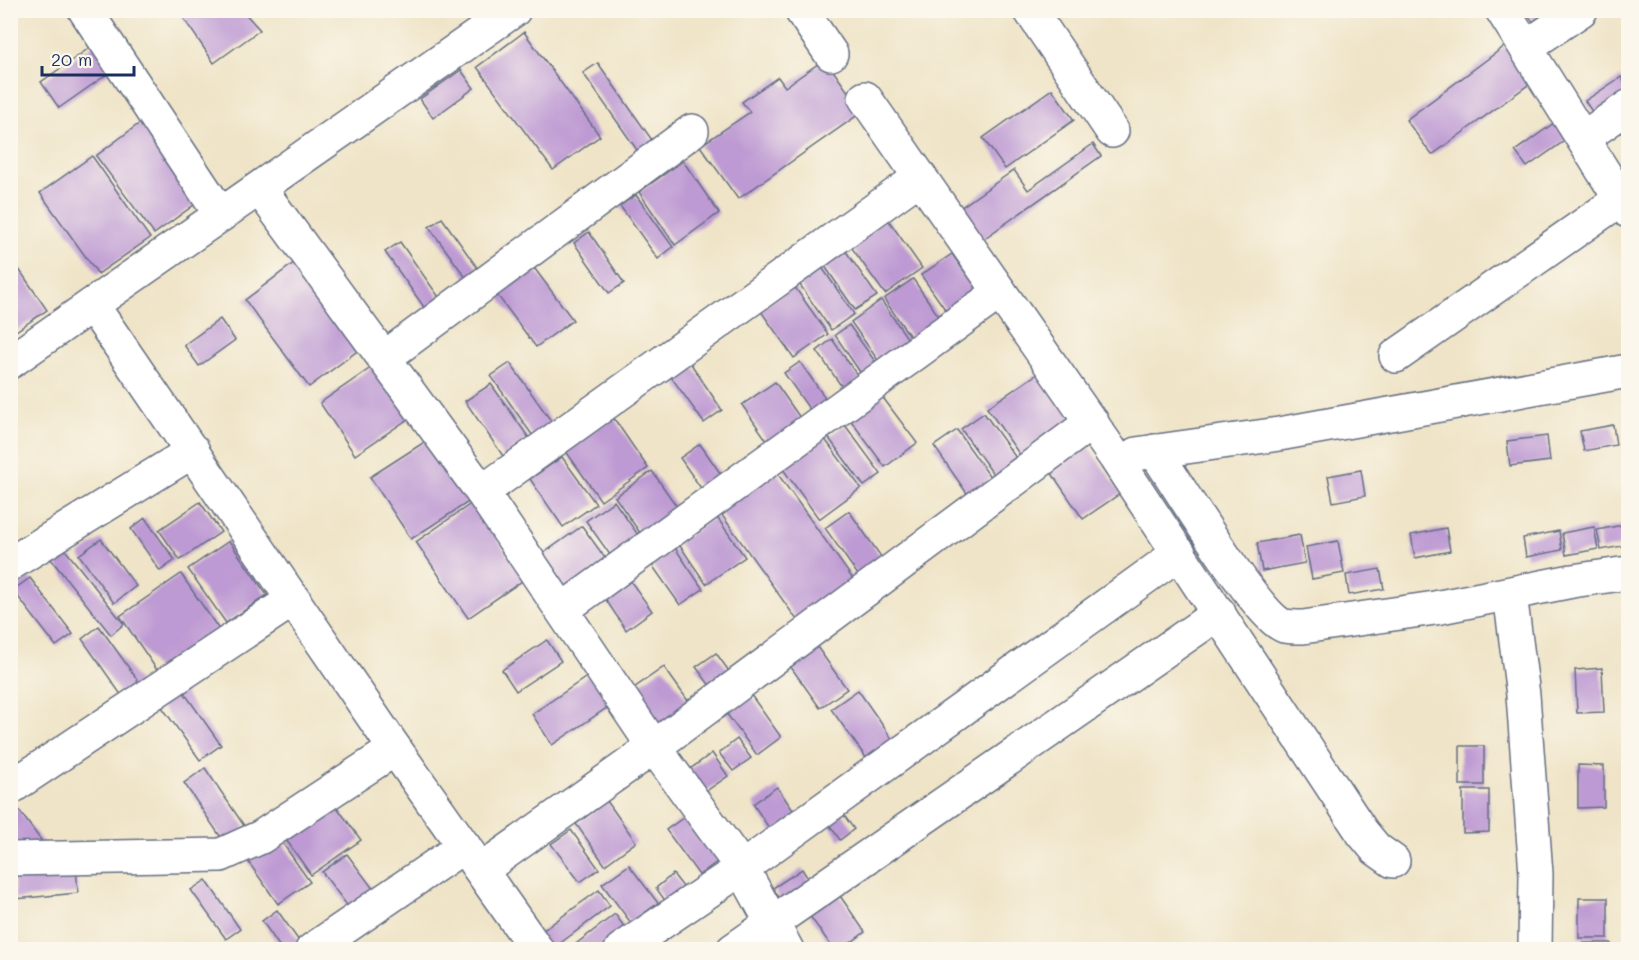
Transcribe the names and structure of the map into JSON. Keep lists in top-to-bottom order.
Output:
{
  "scale_bar": "20 m"
}
